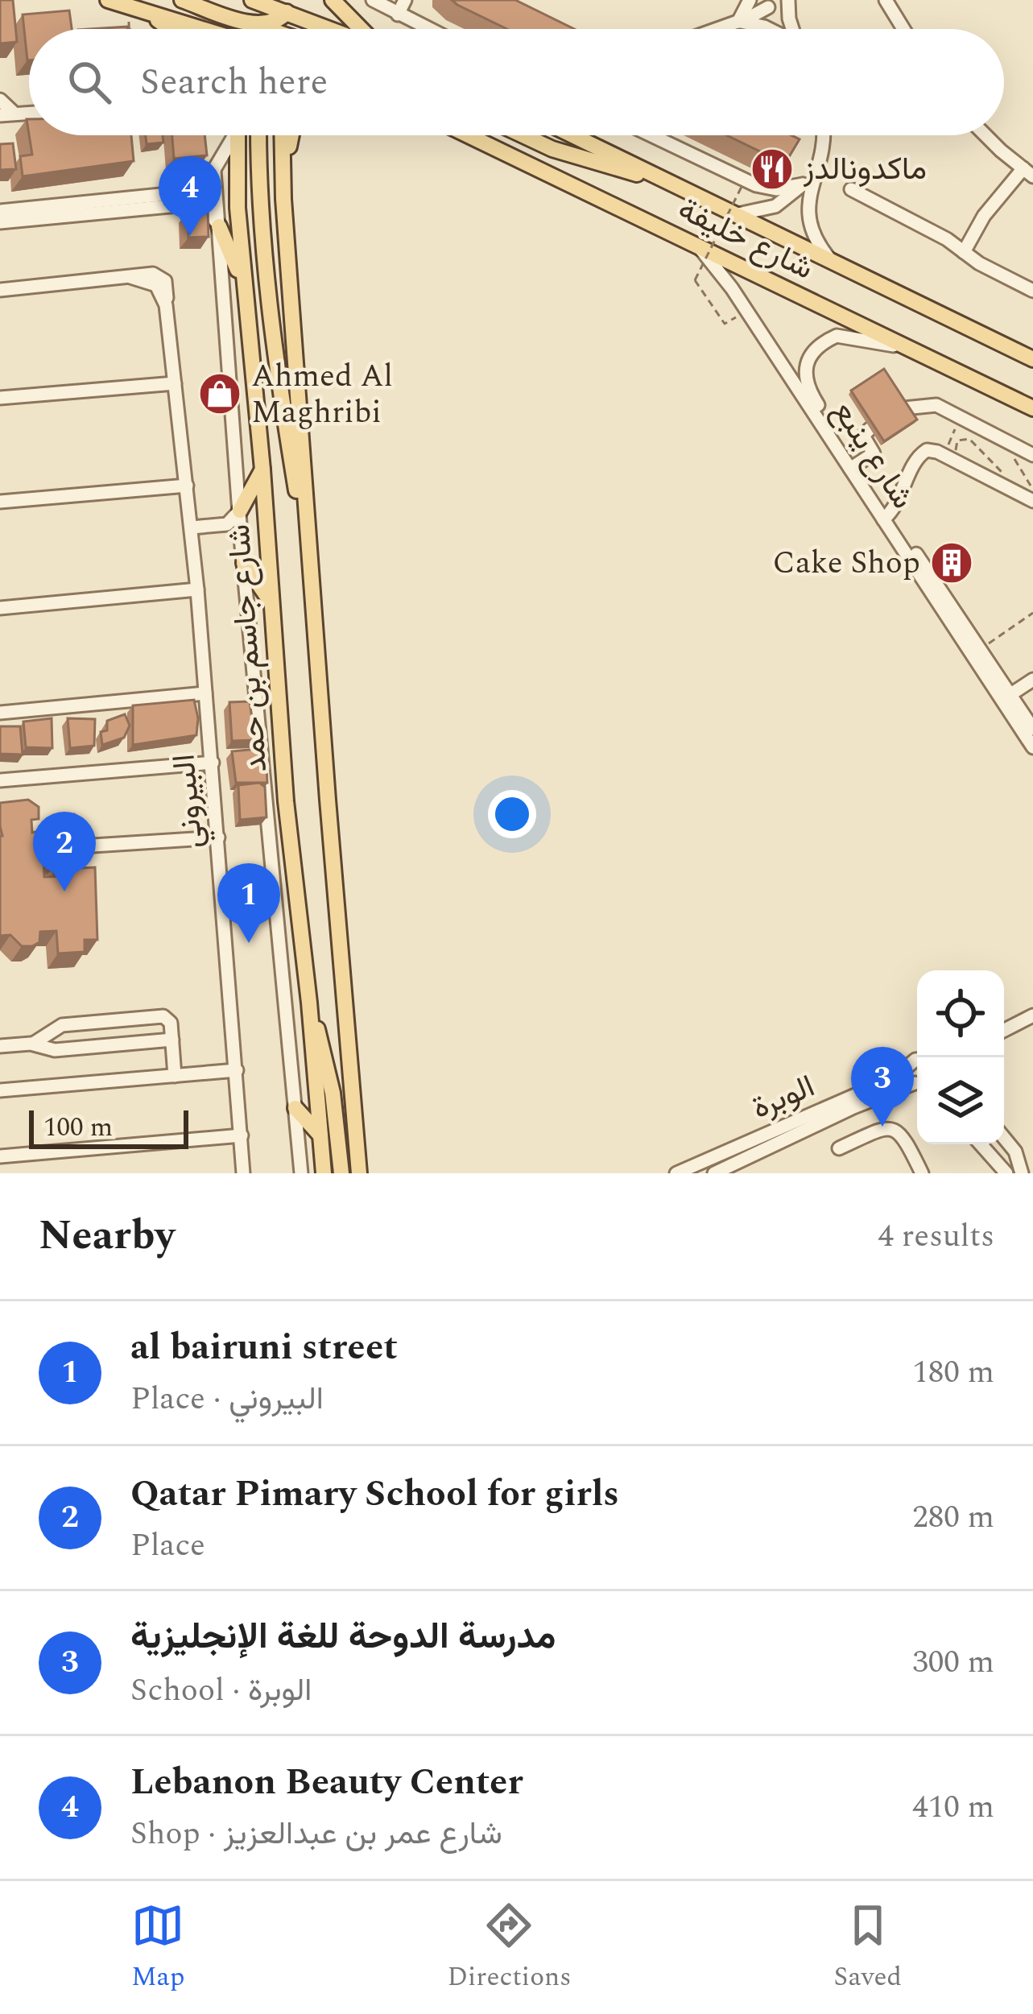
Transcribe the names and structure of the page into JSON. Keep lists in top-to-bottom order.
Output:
{
  "streets": {
    "main road": ["شارع خليفة", "شارع جاسم بن حمد"],
    "street": ["شارع ينبع", "البيروني", "الوبرة"]
  },
  "crossings": [
    ["شارع خليفة", "شارع ينبع"]
  ],
  "places": {
    "restaurant": ["ماكدونالدز"],
    "shop": ["Ahmed Al Maghribi"],
    "building": ["Cake Shop"]
  },
  "scale_bar": "100 m",
  "page": {
    "search": "Search here",
    "pins": [
      "4",
      "2",
      "1",
      "3"
    ],
    "scale": "100 m",
    "heading": ["Nearby", "4 results"],
    "list": [
      {
        "mark": "1",
        "name": "al bairuni street",
        "note": "Place · البيروني",
        "value": "180 m"
      },
      {
        "mark": "2",
        "name": "Qatar Pimary School for girls",
        "note": "Place",
        "value": "280 m"
      },
      {
        "mark": "3",
        "name": "مدرسة الدوحة للغة الإنجليزية",
        "note": "School · الوبرة",
        "value": "300 m"
      },
      {
        "mark": "4",
        "name": "Lebanon Beauty Center",
        "note": "Shop · شارع عمر بن عبدالعزيز",
        "value": "410 m"
      }
    ],
    "nav": ["Map", "Directions", "Saved"]
  }
}
